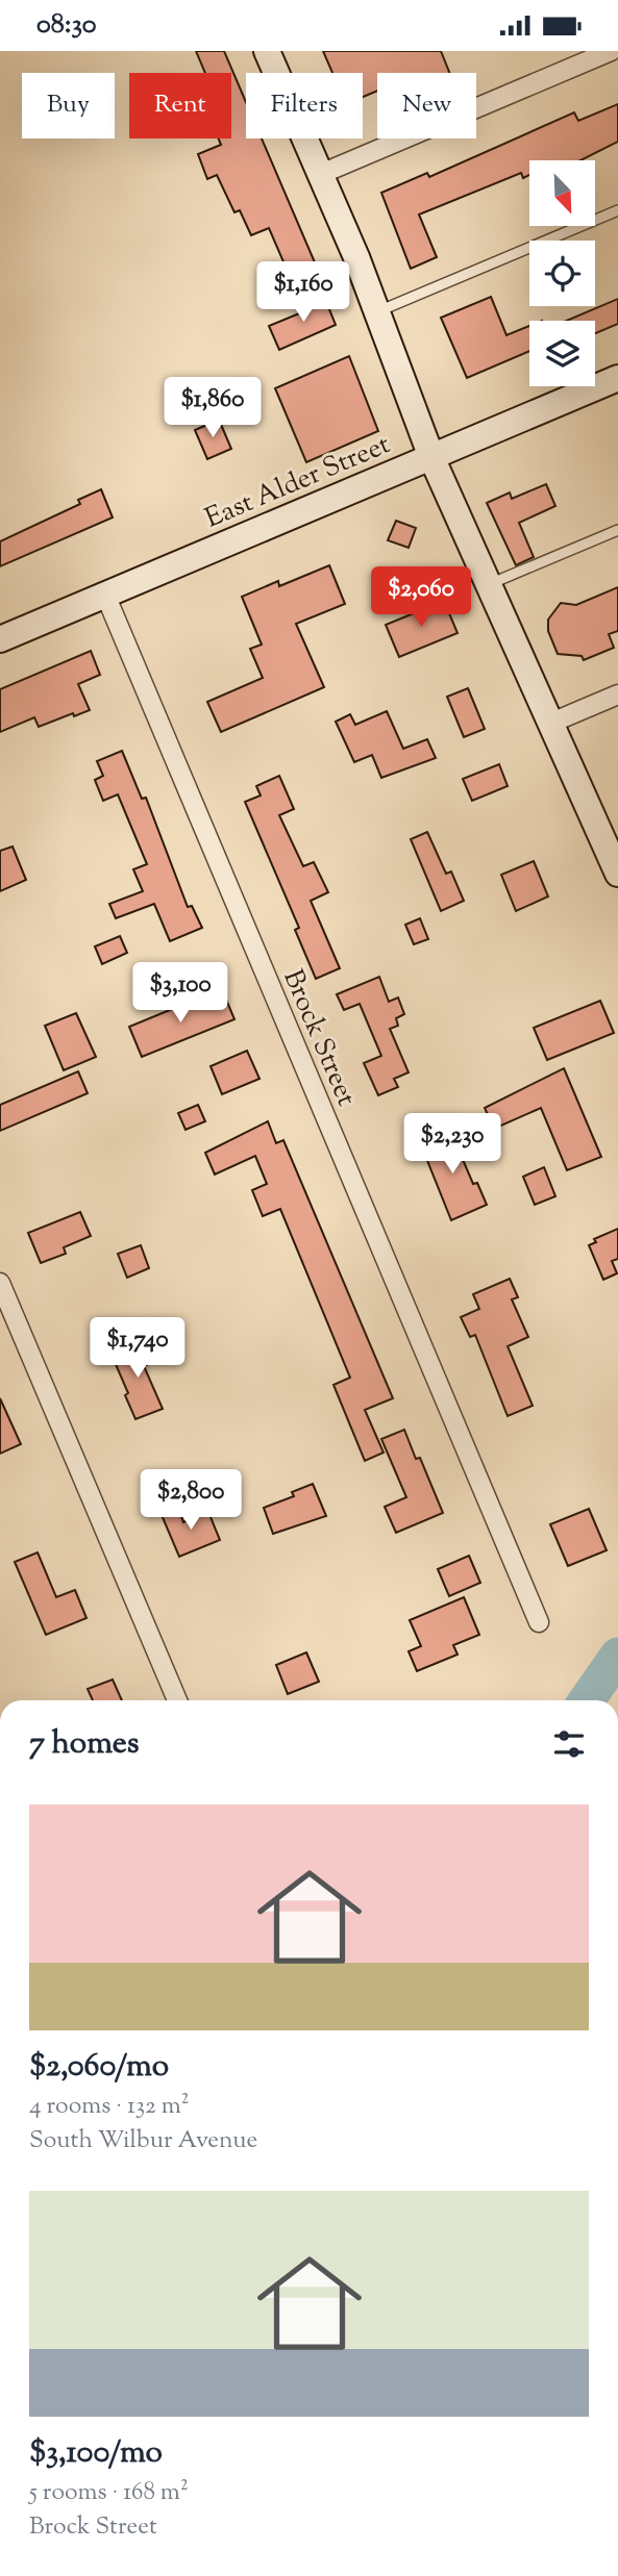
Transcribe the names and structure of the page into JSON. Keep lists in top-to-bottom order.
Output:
{
  "streets": {
    "main road": ["East Alder Street"],
    "street": ["Brock Street"]
  },
  "crossings": [
    ["East Alder Street", "Brock Street"]
  ],
  "north": "bottom right",
  "page": {
    "status": "08:30",
    "chip": [
      "Buy",
      "Rent",
      "Filters",
      "New"
    ],
    "price": [
      "$1,160",
      "$1,860",
      "$2,060",
      "$3,100",
      "$2,230",
      "$1,740",
      "$2,800"
    ],
    "heading": "7 homes",
    "list": [
      {
        "name": "$2,060/mo",
        "note": "4 rooms · 132 m² · South Wilbur Avenue"
      },
      {
        "name": "$3,100/mo",
        "note": "5 rooms · 168 m² · Brock Street"
      }
    ]
  }
}
